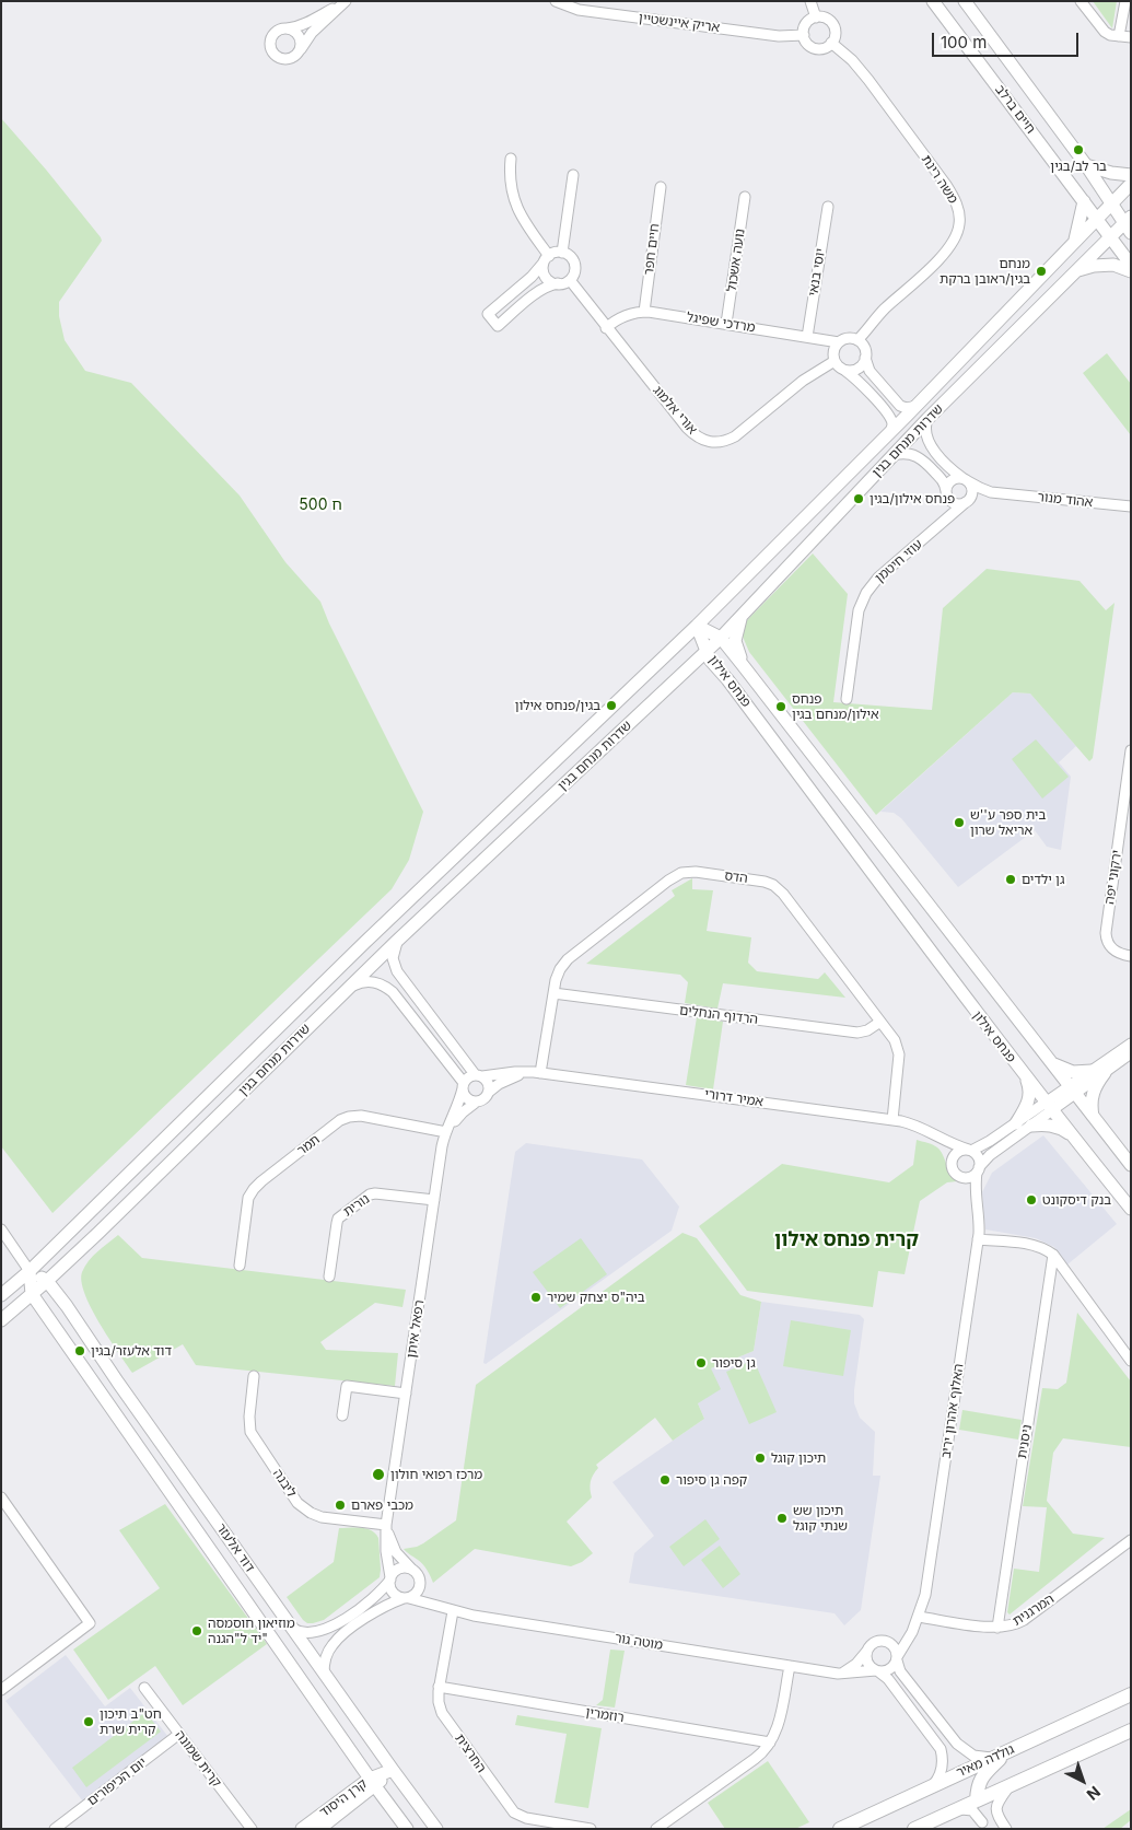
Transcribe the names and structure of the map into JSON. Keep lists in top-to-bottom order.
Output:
{
  "streets": {
    "main road": ["גולדה מאיר"],
    "street": [
      "אריק איינשטיין",
      "חיים ברלב",
      "משה רינת",
      "חיים חפר",
      "נועה אשכול",
      "יוסי בנאי",
      "מרדכי שפיגל",
      "אורי אלמוג",
      "שדרות מנחם בגין",
      "אהוד מנור",
      "עוזי חיטמן",
      "פנחס אילון",
      "הדס",
      "ירקוני יפה",
      "הרדוף הנחלים",
      "אמיר דרורי",
      "תמר",
      "נורית",
      "רפאל איתן",
      "האלוף אהרון יריב",
      "ניסנית",
      "ליבנה",
      "דוד אלעזר",
      "המרגנית",
      "מוטה גור",
      "רוזמרין",
      "החרצית",
      "קרית שמונה",
      "יום הכיפורים",
      "קרן היסוד"
    ]
  },
  "crossings": [
    ["אריק איינשטיין", "משה רינת"],
    ["חיים ברלב", "שדרות מנחם בגין"],
    ["משה רינת", "מרדכי שפיגל"],
    ["משה רינת", "אורי אלמוג"],
    ["חיים חפר", "מרדכי שפיגל"],
    ["נועה אשכול", "מרדכי שפיגל"],
    ["יוסי בנאי", "מרדכי שפיגל"],
    ["מרדכי שפיגל", "אורי אלמוג"],
    ["שדרות מנחם בגין", "אהוד מנור"],
    ["שדרות מנחם בגין", "פנחס אילון"],
    ["שדרות מנחם בגין", "דוד אלעזר"],
    ["אהוד מנור", "עוזי חיטמן"],
    ["הדס", "הרדוף הנחלים"],
    ["הדס", "אמיר דרורי"],
    ["אמיר דרורי", "רפאל איתן"],
    ["אמיר דרורי", "האלוף אהרון יריב"],
    ["תמר", "רפאל איתן"],
    ["נורית", "רפאל איתן"],
    ["רפאל איתן", "ליבנה"],
    ["רפאל איתן", "מוטה גור"],
    ["האלוף אהרון יריב", "המרגנית"],
    ["האלוף אהרון יריב", "מוטה גור"],
    ["ניסנית", "המרגנית"],
    ["דוד אלעזר", "קרן היסוד"],
    ["מוטה גור", "החרצית"],
    ["רוזמרין", "החרצית"],
    ["קרית שמונה", "יום הכיפורים"]
  ],
  "districts": ["ח 500", "קרית פנחס אילון"],
  "places": [
    "בר לב/בגין",
    "מנחם בגין/ראובן ברקת",
    "פנחס אילון/בגין",
    "בגין/פנחס אילון",
    "פנחס אילון/מנחם בגין",
    "בית ספר ע''ש אריאל שרון",
    "גן ילדים",
    "בנק דיסקונט",
    "ביה\"ס יצחק שמיר",
    "דוד אלעזר/בגין",
    "גן סיפור",
    "תיכון קוגל",
    "מרכז רפואי חולון",
    "קפה גן סיפור",
    "מכבי פארם",
    "תיכון שש שנתי קוגל",
    "מוזיאון חוסמסה יד ל\"הגנה\"",
    "חט\"ב תיכון קרית שרת"
  ],
  "scale_bar": "100 m",
  "north": "bottom right"
}
